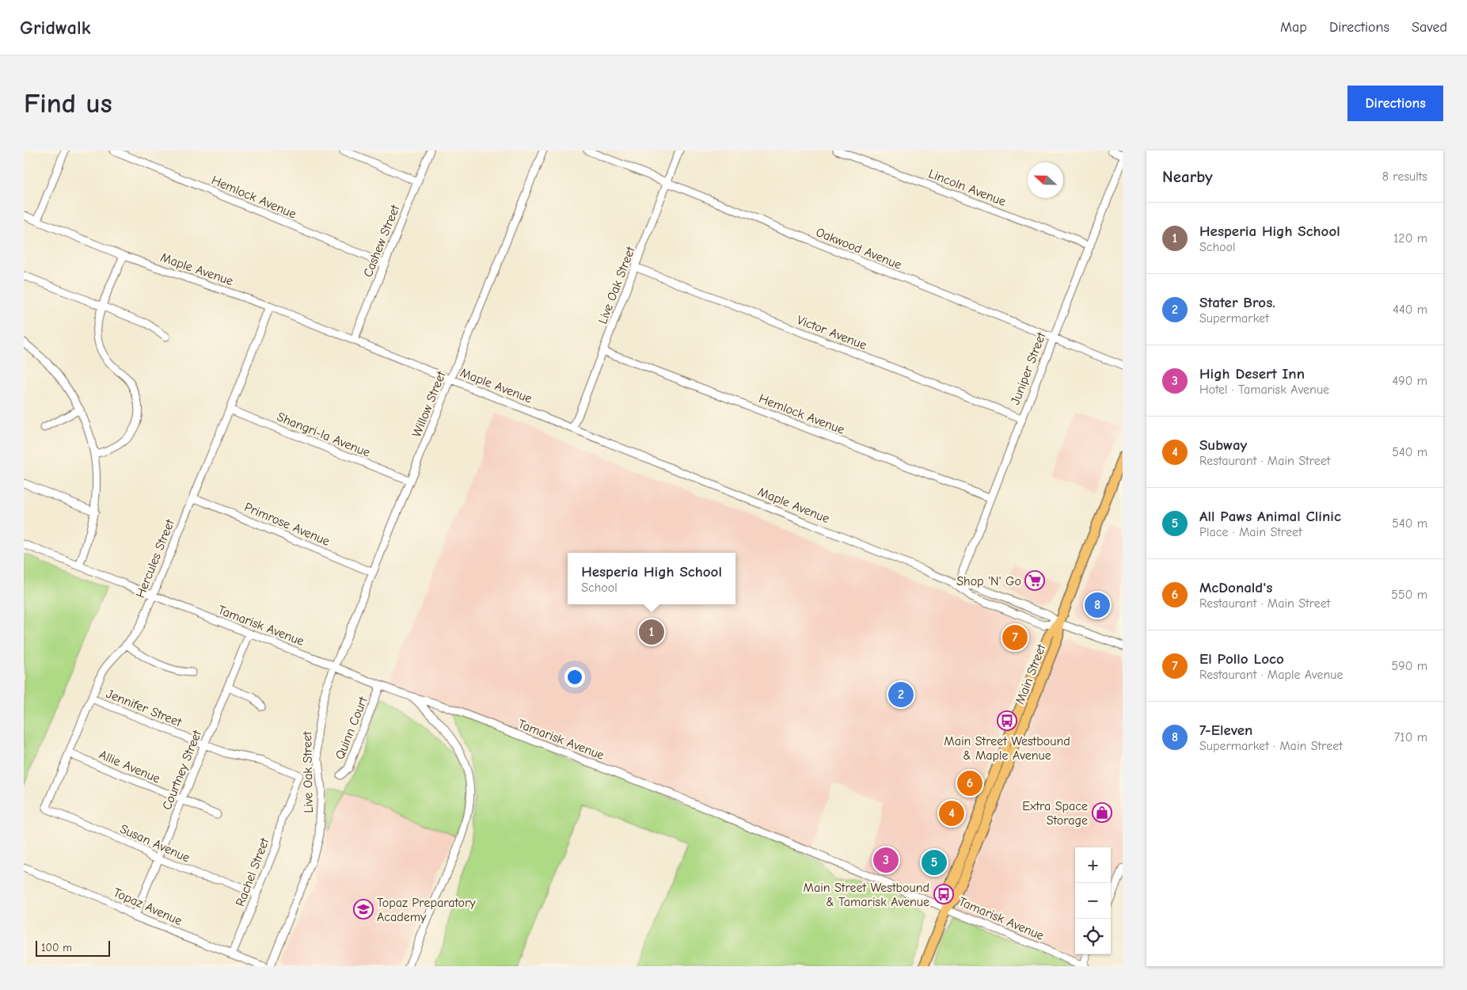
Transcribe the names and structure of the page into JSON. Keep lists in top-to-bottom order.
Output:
{
  "streets": {
    "main road": ["Main Street"],
    "street": [
      "Lincoln Avenue",
      "Hemlock Avenue",
      "Cashew Street",
      "Oakwood Avenue",
      "Maple Avenue",
      "Live Oak Street",
      "Victor Avenue",
      "Juniper Street",
      "Willow Street",
      "Shangri-la Avenue",
      "Primrose Avenue",
      "Hercules Street",
      "Tamarisk Avenue",
      "Jennifer Street",
      "Quinn Court",
      "Allie Avenue",
      "Courtney Street",
      "Susan Avenue",
      "Rachel Street",
      "Topaz Avenue"
    ]
  },
  "crossings": [
    ["Lincoln Avenue", "Juniper Street"],
    ["Hemlock Avenue", "Cashew Street"],
    ["Hemlock Avenue", "Live Oak Street"],
    ["Hemlock Avenue", "Juniper Street"],
    ["Cashew Street", "Maple Avenue"],
    ["Oakwood Avenue", "Live Oak Street"],
    ["Oakwood Avenue", "Juniper Street"],
    ["Maple Avenue", "Live Oak Street"],
    ["Maple Avenue", "Juniper Street"],
    ["Maple Avenue", "Willow Street"],
    ["Maple Avenue", "Hercules Street"],
    ["Maple Avenue", "Main Street"],
    ["Live Oak Street", "Victor Avenue"],
    ["Live Oak Street", "Willow Street"],
    ["Live Oak Street", "Tamarisk Avenue"],
    ["Victor Avenue", "Juniper Street"],
    ["Willow Street", "Shangri-la Avenue"],
    ["Willow Street", "Primrose Avenue"],
    ["Willow Street", "Tamarisk Avenue"],
    ["Shangri-la Avenue", "Hercules Street"],
    ["Primrose Avenue", "Hercules Street"],
    ["Hercules Street", "Tamarisk Avenue"],
    ["Hercules Street", "Jennifer Street"],
    ["Hercules Street", "Allie Avenue"],
    ["Hercules Street", "Susan Avenue"],
    ["Tamarisk Avenue", "Main Street"],
    ["Tamarisk Avenue", "Quinn Court"],
    ["Tamarisk Avenue", "Courtney Street"],
    ["Jennifer Street", "Courtney Street"],
    ["Jennifer Street", "Rachel Street"],
    ["Allie Avenue", "Courtney Street"],
    ["Courtney Street", "Susan Avenue"],
    ["Courtney Street", "Topaz Avenue"],
    ["Susan Avenue", "Rachel Street"],
    ["Rachel Street", "Topaz Avenue"]
  ],
  "places": {
    "supermarket": ["Shop 'N' Go"],
    "bus stop": ["Main Street Westbound & Maple Avenue", "Main Street Westbound & Tamarisk Avenue"],
    "shop": ["Extra Space Storage"],
    "school or university": ["Topaz Preparatory Academy"]
  },
  "scale_bar": "100 m",
  "north": "left",
  "page": {
    "header": "Gridwalk",
    "nav": ["Map", "Directions", "Saved"],
    "buttons": "Directions",
    "title": "Find us",
    "heading": ["Nearby", "8 results"],
    "list": [
      {
        "mark": "1",
        "name": "Hesperia High School",
        "note": "School",
        "value": "120 m"
      },
      {
        "mark": "2",
        "name": "Stater Bros.",
        "note": "Supermarket",
        "value": "440 m"
      },
      {
        "mark": "3",
        "name": "High Desert Inn",
        "note": "Hotel · Tamarisk Avenue",
        "value": "490 m"
      },
      {
        "mark": "4",
        "name": "Subway",
        "note": "Restaurant · Main Street",
        "value": "540 m"
      },
      {
        "mark": "5",
        "name": "All Paws Animal Clinic",
        "note": "Place · Main Street",
        "value": "540 m"
      },
      {
        "mark": "6",
        "name": "McDonald's",
        "note": "Restaurant · Main Street",
        "value": "550 m"
      },
      {
        "mark": "7",
        "name": "El Pollo Loco",
        "note": "Restaurant · Maple Avenue",
        "value": "590 m"
      },
      {
        "mark": "8",
        "name": "7-Eleven",
        "note": "Supermarket · Main Street",
        "value": "710 m"
      }
    ],
    "popup": ["Hesperia High School", "School"],
    "pins": [
      "8",
      "1",
      "7",
      "2",
      "6",
      "4",
      "3",
      "5"
    ],
    "map_buttons": ["+", "−"],
    "scale": "100 m"
  }
}
